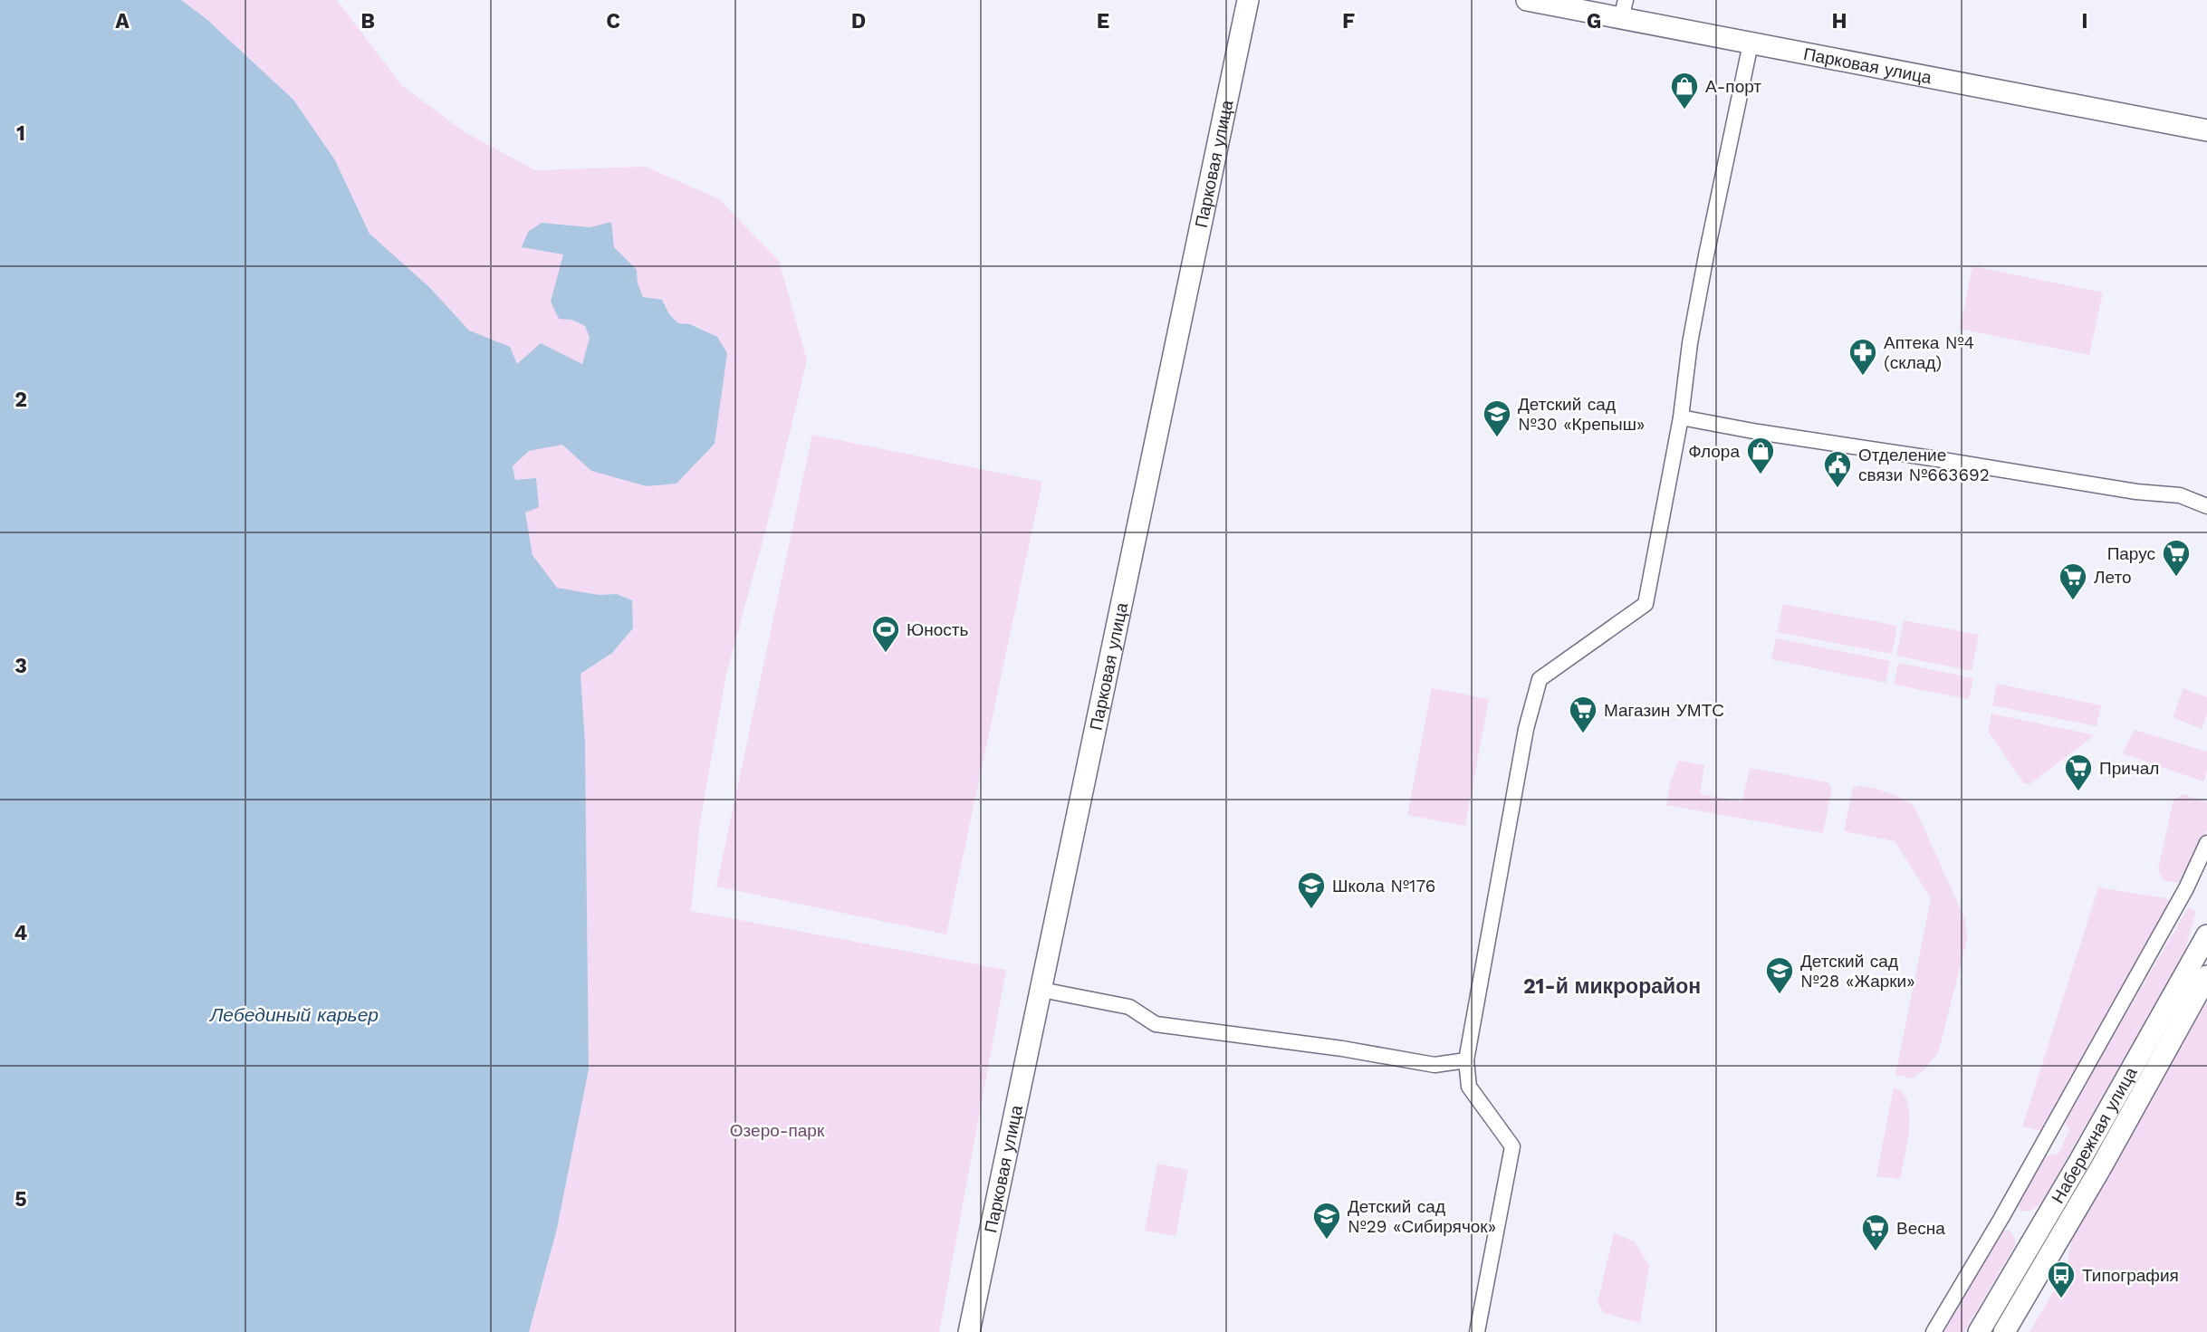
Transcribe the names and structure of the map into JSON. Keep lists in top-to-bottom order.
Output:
{
  "streets": {
    "street": ["Парковая улица", "Набережная улица"]
  },
  "districts": ["21-й микрорайон"],
  "water": ["Лебединый карьер"],
  "parks": ["Озеро-парк"],
  "places": {
    "shop": ["А-порт", "Флора"],
    "pharmacy": ["Аптека №4 (склад)"],
    "school or university": [
      "Детский сад №30 «Крепыш»",
      "Школа №176",
      "Детский сад №28 «Жарки»",
      "Детский сад №29 «Сибирячок»"
    ],
    "public building": ["Отделение связи №663692"],
    "supermarket": [
      "Парус",
      "Лето",
      "Магазин УМТС",
      "Причал",
      "Весна"
    ],
    "sports": ["Юность"],
    "bus stop": ["Типография"]
  },
  "grid": {
    "columns": [
      "A",
      "B",
      "C",
      "D",
      "E",
      "F",
      "G",
      "H",
      "I"
    ],
    "rows": [
      "1",
      "2",
      "3",
      "4",
      "5"
    ]
  }
}
